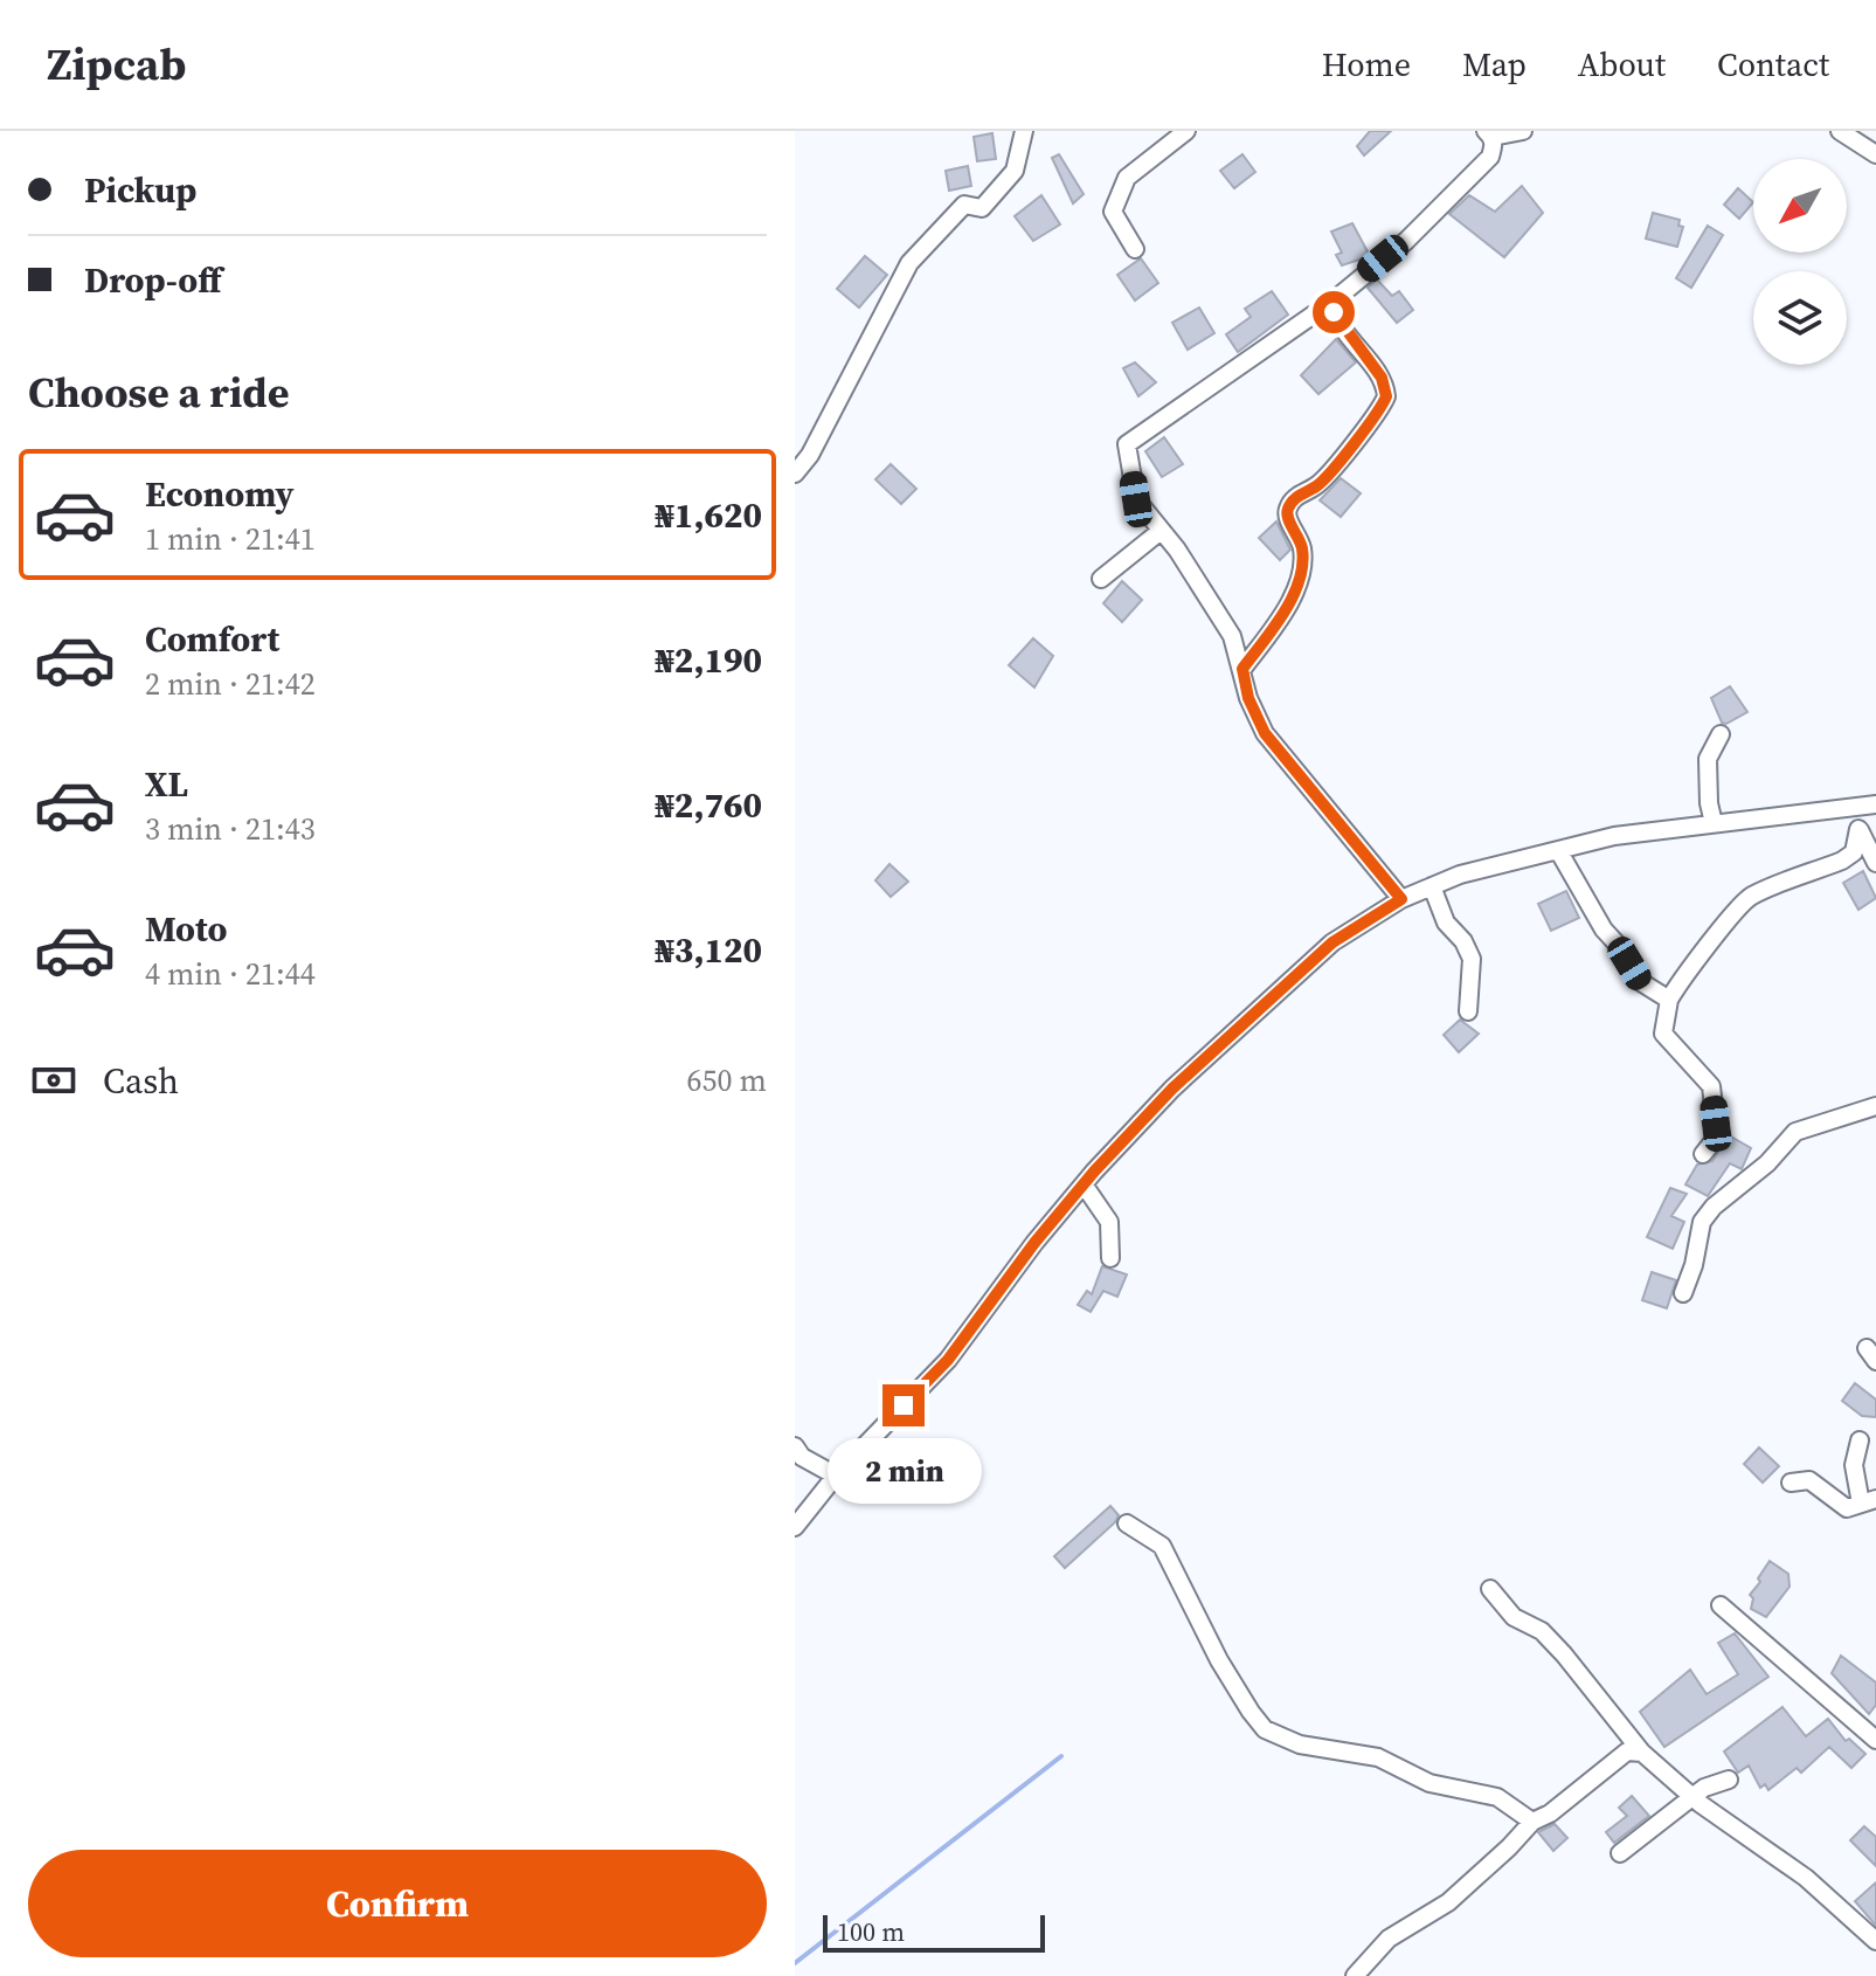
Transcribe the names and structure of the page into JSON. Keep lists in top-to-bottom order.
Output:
{
  "scale_bar": "100 m",
  "north": "bottom left",
  "page": {
    "header": "Zipcab",
    "nav": [
      "Home",
      "Map",
      "About",
      "Contact"
    ],
    "banner": ["Pickup", "Drop-off"],
    "heading": "Choose a ride",
    "list": [
      {
        "name": "Economy",
        "note": "1 min · 21:41",
        "value": "₦1,620"
      },
      {
        "name": "Comfort",
        "note": "2 min · 21:42",
        "value": "₦2,190"
      },
      {
        "name": "XL",
        "note": "3 min · 21:43",
        "value": "₦2,760"
      },
      {
        "name": "Moto",
        "note": "4 min · 21:44",
        "value": "₦3,120"
      }
    ],
    "pay": ["Cash", "650 m"],
    "bubble": "2 min",
    "buttons": "Confirm",
    "scale": "100 m"
  }
}
